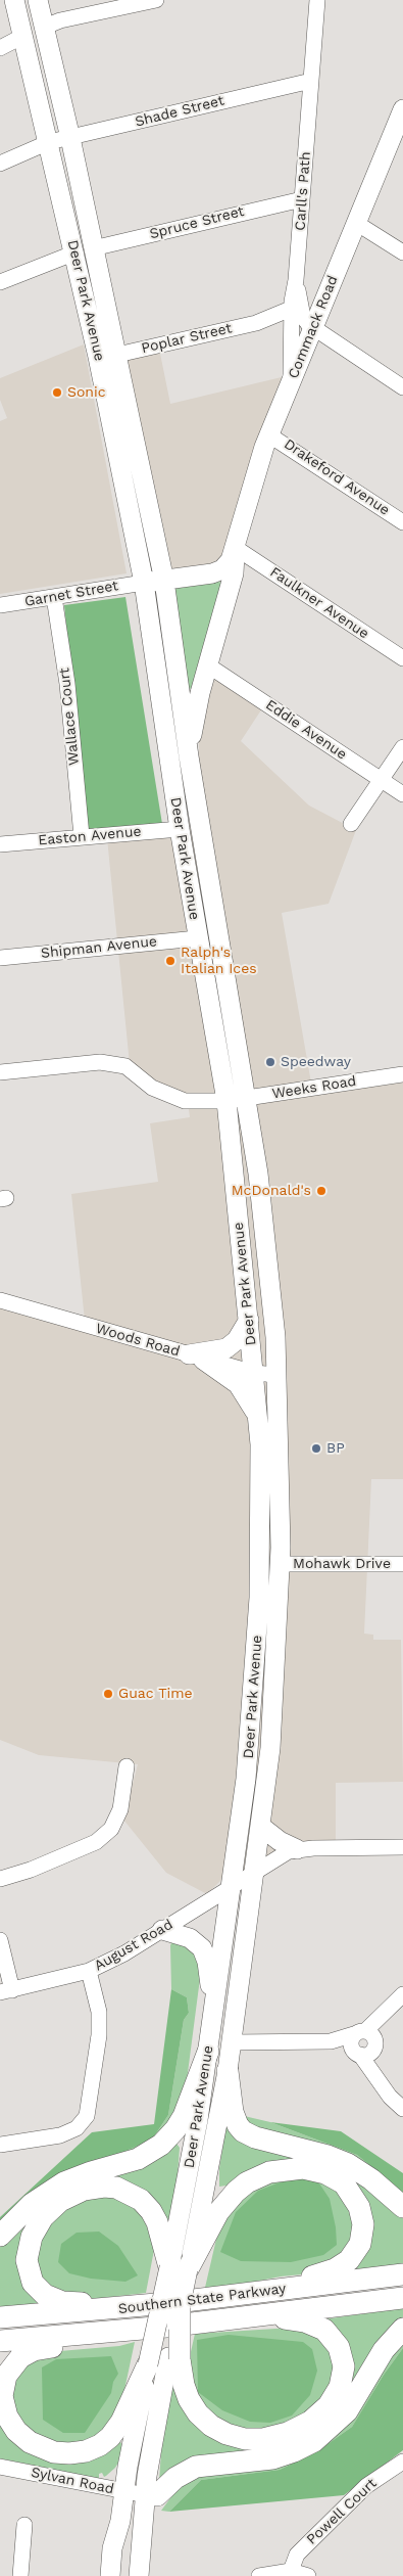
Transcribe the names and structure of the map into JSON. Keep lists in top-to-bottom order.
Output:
{
  "streets": {
    "highway": ["Southern State Parkway"],
    "main road": ["Deer Park Avenue", "Commack Road"],
    "street": [
      "Shade Street",
      "Carll's Path",
      "Spruce Street",
      "Poplar Street",
      "Drakeford Avenue",
      "Garnet Street",
      "Faulkner Avenue",
      "Wallace Court",
      "Eddie Avenue",
      "Easton Avenue",
      "Shipman Avenue",
      "Weeks Road",
      "Woods Road",
      "Mohawk Drive",
      "August Road",
      "Sylvan Road",
      "Powell Court"
    ]
  },
  "crossings": [
    ["Shade Street", "Carll's Path"],
    ["Shade Street", "Deer Park Avenue"],
    ["Carll's Path", "Spruce Street"],
    ["Carll's Path", "Commack Road"],
    ["Carll's Path", "Poplar Street"],
    ["Spruce Street", "Deer Park Avenue"],
    ["Deer Park Avenue", "Commack Road"],
    ["Deer Park Avenue", "Poplar Street"],
    ["Deer Park Avenue", "Garnet Street"],
    ["Deer Park Avenue", "Easton Avenue"],
    ["Deer Park Avenue", "Shipman Avenue"],
    ["Deer Park Avenue", "Weeks Road"],
    ["Deer Park Avenue", "Woods Road"],
    ["Deer Park Avenue", "Mohawk Drive"],
    ["Deer Park Avenue", "August Road"],
    ["Deer Park Avenue", "Sylvan Road"],
    ["Commack Road", "Drakeford Avenue"],
    ["Commack Road", "Garnet Street"],
    ["Commack Road", "Faulkner Avenue"],
    ["Commack Road", "Eddie Avenue"],
    ["Garnet Street", "Wallace Court"],
    ["Wallace Court", "Easton Avenue"]
  ],
  "places": [
    "Sonic",
    "Ralph's Italian Ices",
    "Speedway",
    "McDonald's",
    "BP",
    "Guac Time"
  ]
}
